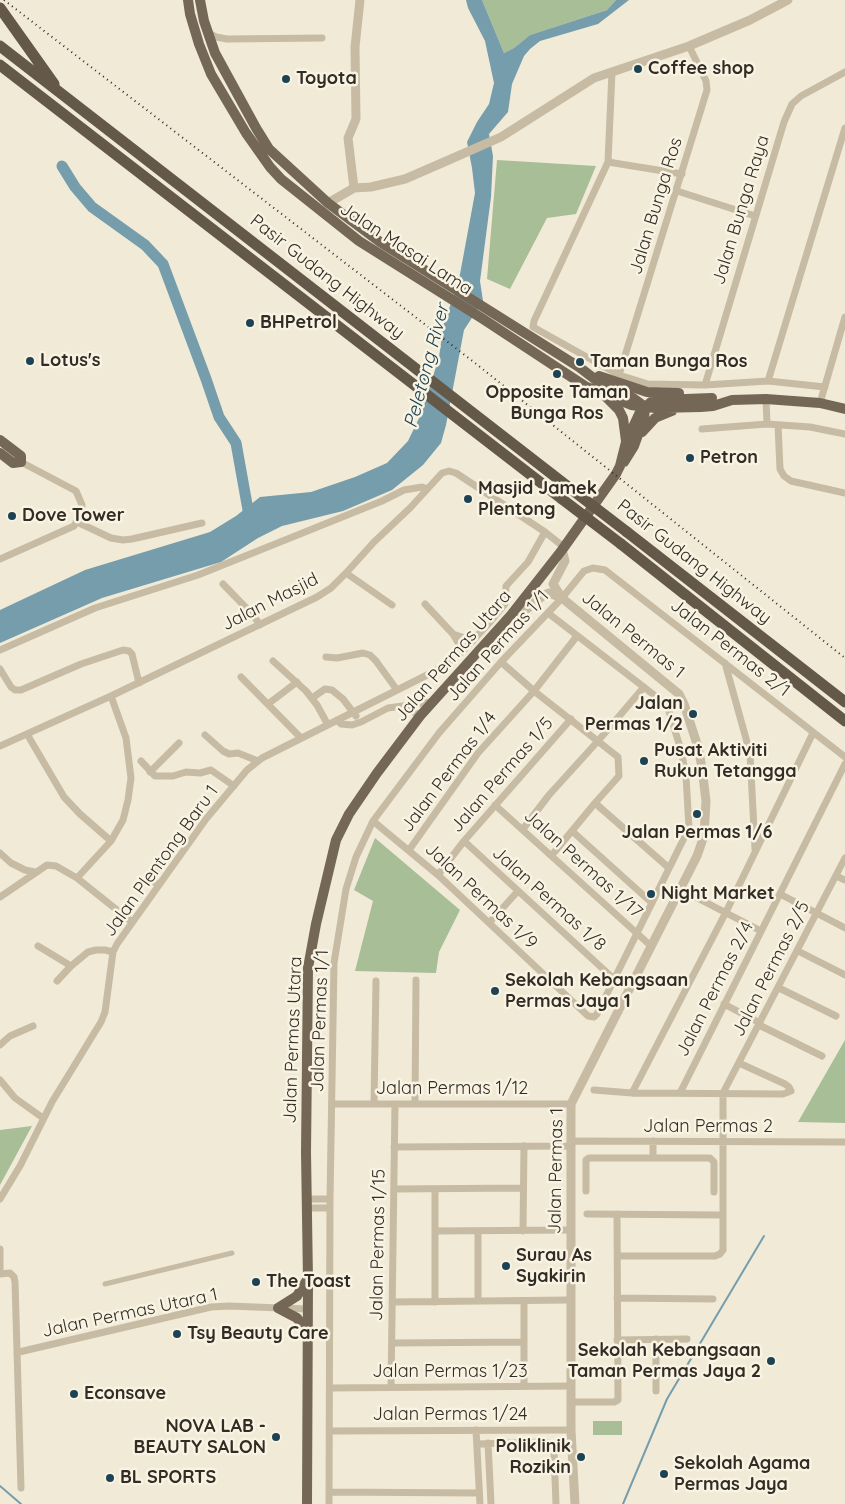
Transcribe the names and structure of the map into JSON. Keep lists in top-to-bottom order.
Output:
{
  "streets": {
    "highway": ["Pasir Gudang Highway"],
    "main road": ["Jalan Masai Lama", "Jalan Permas Utara"],
    "street": [
      "Jalan Bunga Ros",
      "Jalan Bunga Raya",
      "Jalan Masjid",
      "Jalan Permas 1",
      "Jalan Permas 1/1",
      "Jalan Permas 2/1",
      "Jalan Permas 1/4",
      "Jalan Permas 1/5",
      "Jalan Plentong Baru 1",
      "Jalan Permas 1/17",
      "Jalan Permas 1/9",
      "Jalan Permas 1/8",
      "Jalan Permas 2/5",
      "Jalan Permas 2/4",
      "Jalan Permas 1/12",
      "Jalan Permas 2",
      "Jalan Permas 1/15",
      "Jalan Permas Utara 1",
      "Jalan Permas 1/23",
      "Jalan Permas 1/24"
    ]
  },
  "crossings": [
    ["Jalan Masai Lama", "Jalan Permas Utara"],
    ["Jalan Masjid", "Jalan Permas 1"],
    ["Jalan Masjid", "Jalan Permas Utara"],
    ["Jalan Masjid", "Jalan Plentong Baru 1"],
    ["Jalan Permas 1", "Jalan Permas 1/1"],
    ["Jalan Permas 1", "Jalan Permas Utara"],
    ["Jalan Permas 1", "Jalan Permas 1/17"],
    ["Jalan Permas 1", "Jalan Permas 1/12"],
    ["Jalan Permas 1", "Jalan Permas 2"],
    ["Jalan Permas 1", "Jalan Permas 1/23"],
    ["Jalan Permas 1", "Jalan Permas 1/24"],
    ["Jalan Permas 1/1", "Jalan Permas 2/1"],
    ["Jalan Permas 1/1", "Jalan Permas 1/9"],
    ["Jalan Permas 1/1", "Jalan Permas 1/12"],
    ["Jalan Permas 1/1", "Jalan Permas 1/23"],
    ["Jalan Permas 1/1", "Jalan Permas 1/24"],
    ["Jalan Permas Utara", "Jalan Permas Utara 1"],
    ["Jalan Permas 1/4", "Jalan Permas 1/9"],
    ["Jalan Permas 1/5", "Jalan Permas 1/17"],
    ["Jalan Permas 1/5", "Jalan Permas 1/9"],
    ["Jalan Permas 1/5", "Jalan Permas 1/8"],
    ["Jalan Permas 1/9", "Jalan Permas 1/8"],
    ["Jalan Permas 1/12", "Jalan Permas 1/15"],
    ["Jalan Permas 2", "Jalan Permas 1/15"],
    ["Jalan Permas 1/15", "Jalan Permas 1/23"]
  ],
  "water": ["Peletong River"],
  "places": [
    "Coffee shop",
    "Toyota",
    "BHPetrol",
    "Lotus's",
    "Taman Bunga Ros",
    "Opposite Taman Bunga Ros",
    "Petron",
    "Masjid Jamek Plentong",
    "Dove Tower",
    "Jalan Permas 1/2",
    "Pusat Aktiviti Rukun Tetangga",
    "Jalan Permas 1/6",
    "Night Market",
    "Sekolah Kebangsaan Permas Jaya 1",
    "Surau As Syakirin",
    "The Toast",
    "Tsy Beauty Care",
    "Sekolah Kebangsaan Taman Permas Jaya 2",
    "Econsave",
    "NOVA LAB - BEAUTY SALON",
    "Poliklinik Rozikin",
    "Sekolah Agama Permas Jaya",
    "BL SPORTS"
  ]
}
